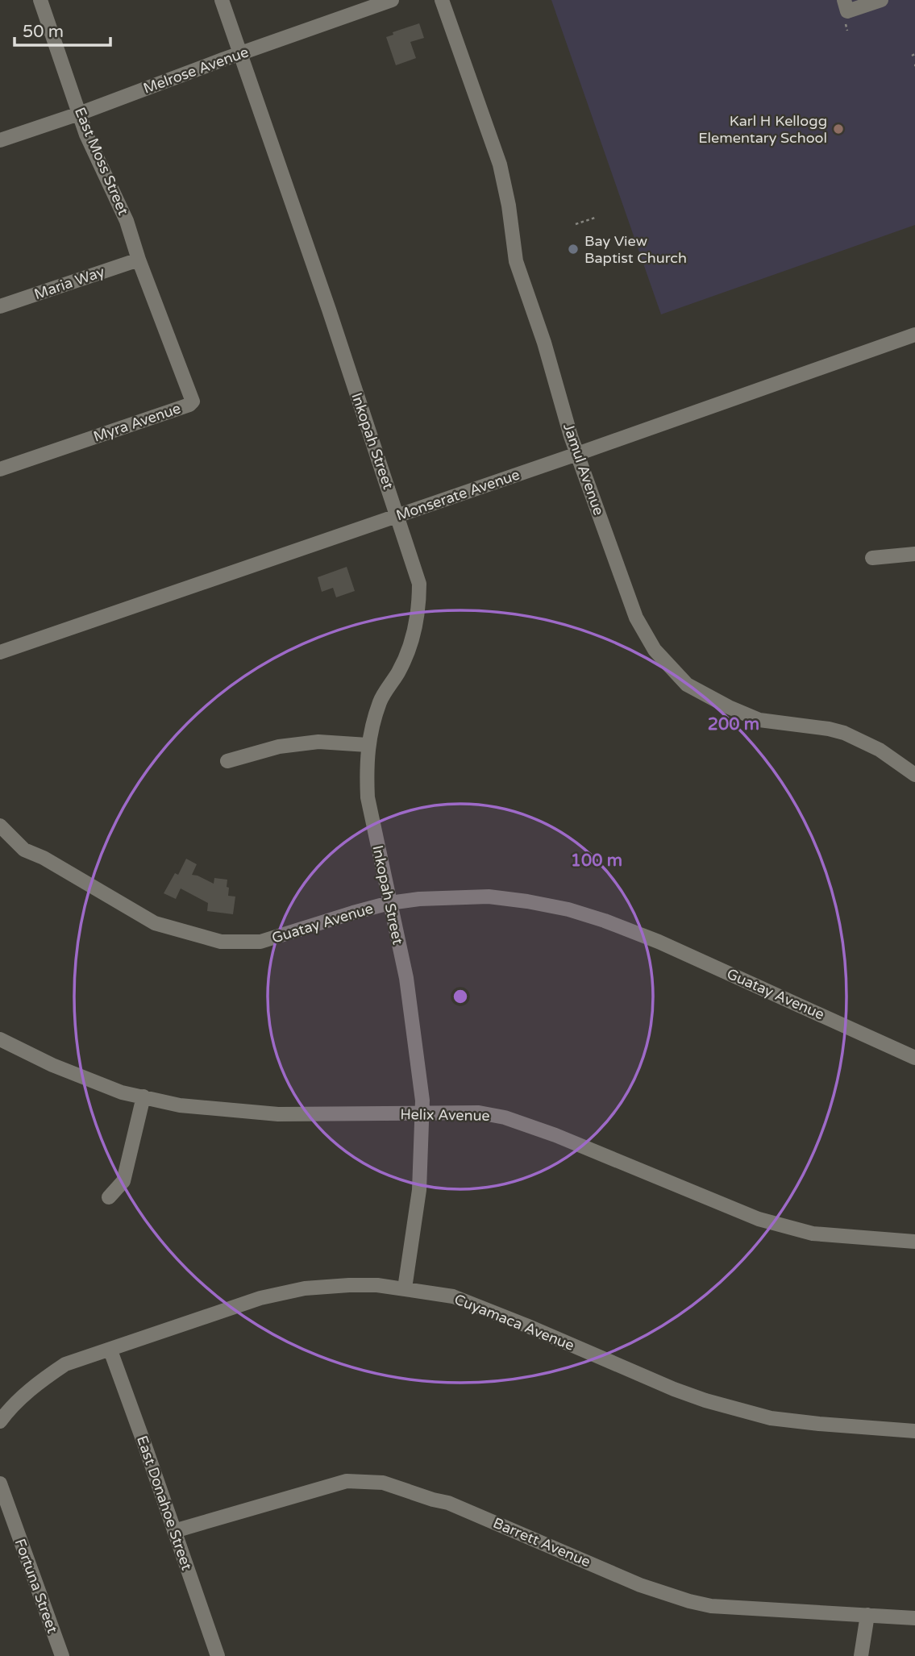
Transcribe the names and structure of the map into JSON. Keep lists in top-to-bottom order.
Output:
{
  "streets": {
    "street": [
      "Melrose Avenue",
      "East Moss Street",
      "Maria Way",
      "Myra Avenue",
      "Inkopah Street",
      "Jamul Avenue",
      "Monserate Avenue",
      "Guatay Avenue",
      "Helix Avenue",
      "Cuyamaca Avenue",
      "East Donahoe Street",
      "Barrett Avenue",
      "Fortuna Street"
    ]
  },
  "crossings": [
    ["Melrose Avenue", "East Moss Street"],
    ["Melrose Avenue", "Inkopah Street"],
    ["East Moss Street", "Maria Way"],
    ["East Moss Street", "Myra Avenue"],
    ["Maria Way", "Myra Avenue"],
    ["Inkopah Street", "Monserate Avenue"],
    ["Inkopah Street", "Guatay Avenue"],
    ["Inkopah Street", "Helix Avenue"],
    ["Inkopah Street", "Cuyamaca Avenue"],
    ["Jamul Avenue", "Monserate Avenue"],
    ["Cuyamaca Avenue", "East Donahoe Street"],
    ["East Donahoe Street", "Barrett Avenue"]
  ],
  "places": ["Karl H Kellogg Elementary School", "Bay View Baptist Church"],
  "scale_bar": "50 m",
  "rings": ["200 m", "100 m"]
}
